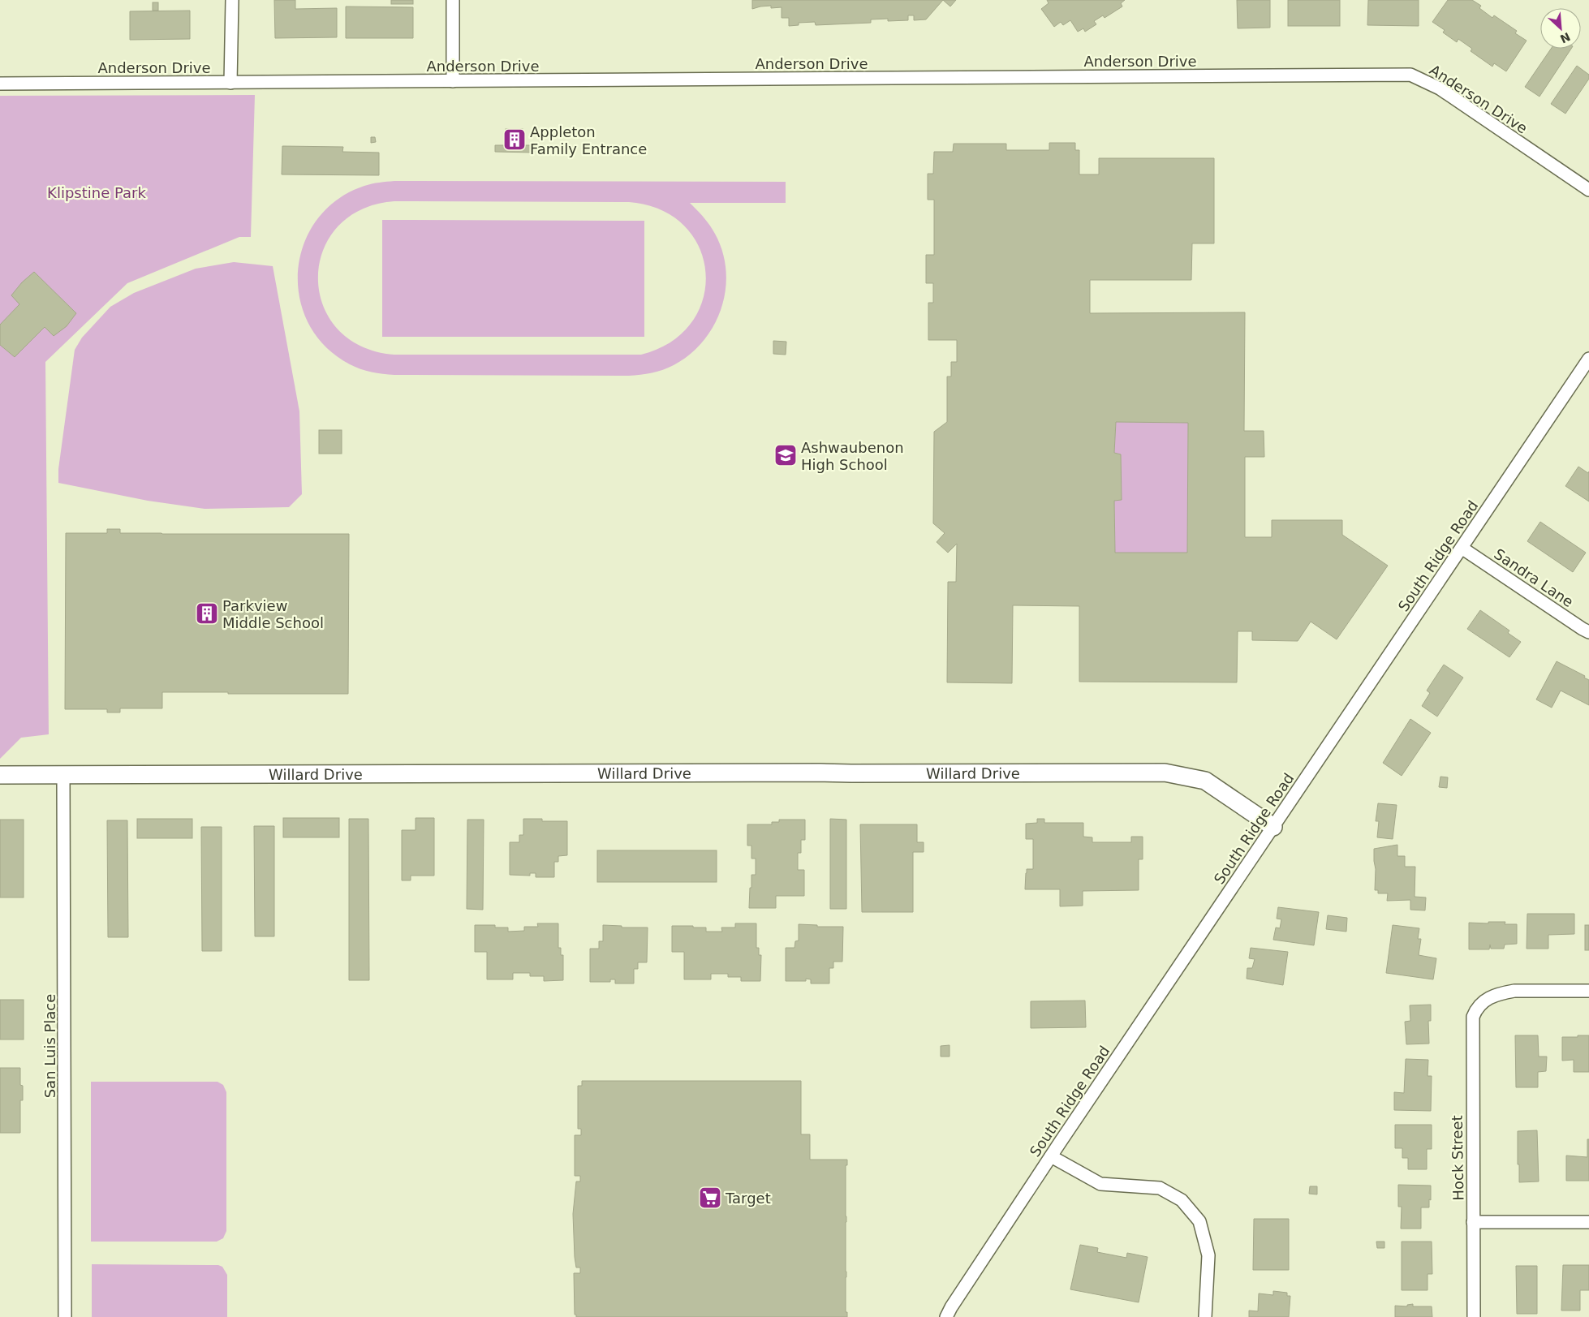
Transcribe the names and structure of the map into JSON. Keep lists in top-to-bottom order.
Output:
{
  "streets": {
    "street": [
      "Anderson Drive",
      "South Ridge Road",
      "Sandra Lane",
      "Willard Drive",
      "San Luis Place",
      "Hock Street"
    ]
  },
  "crossings": [
    ["South Ridge Road", "Sandra Lane"],
    ["South Ridge Road", "Willard Drive"],
    ["Willard Drive", "San Luis Place"]
  ],
  "parks": ["Klipstine Park"],
  "places": {
    "building": ["Appleton Family Entrance", "Parkview Middle School"],
    "school or university": ["Ashwaubenon High School"],
    "supermarket": ["Target"]
  },
  "north": "bottom right"
}
